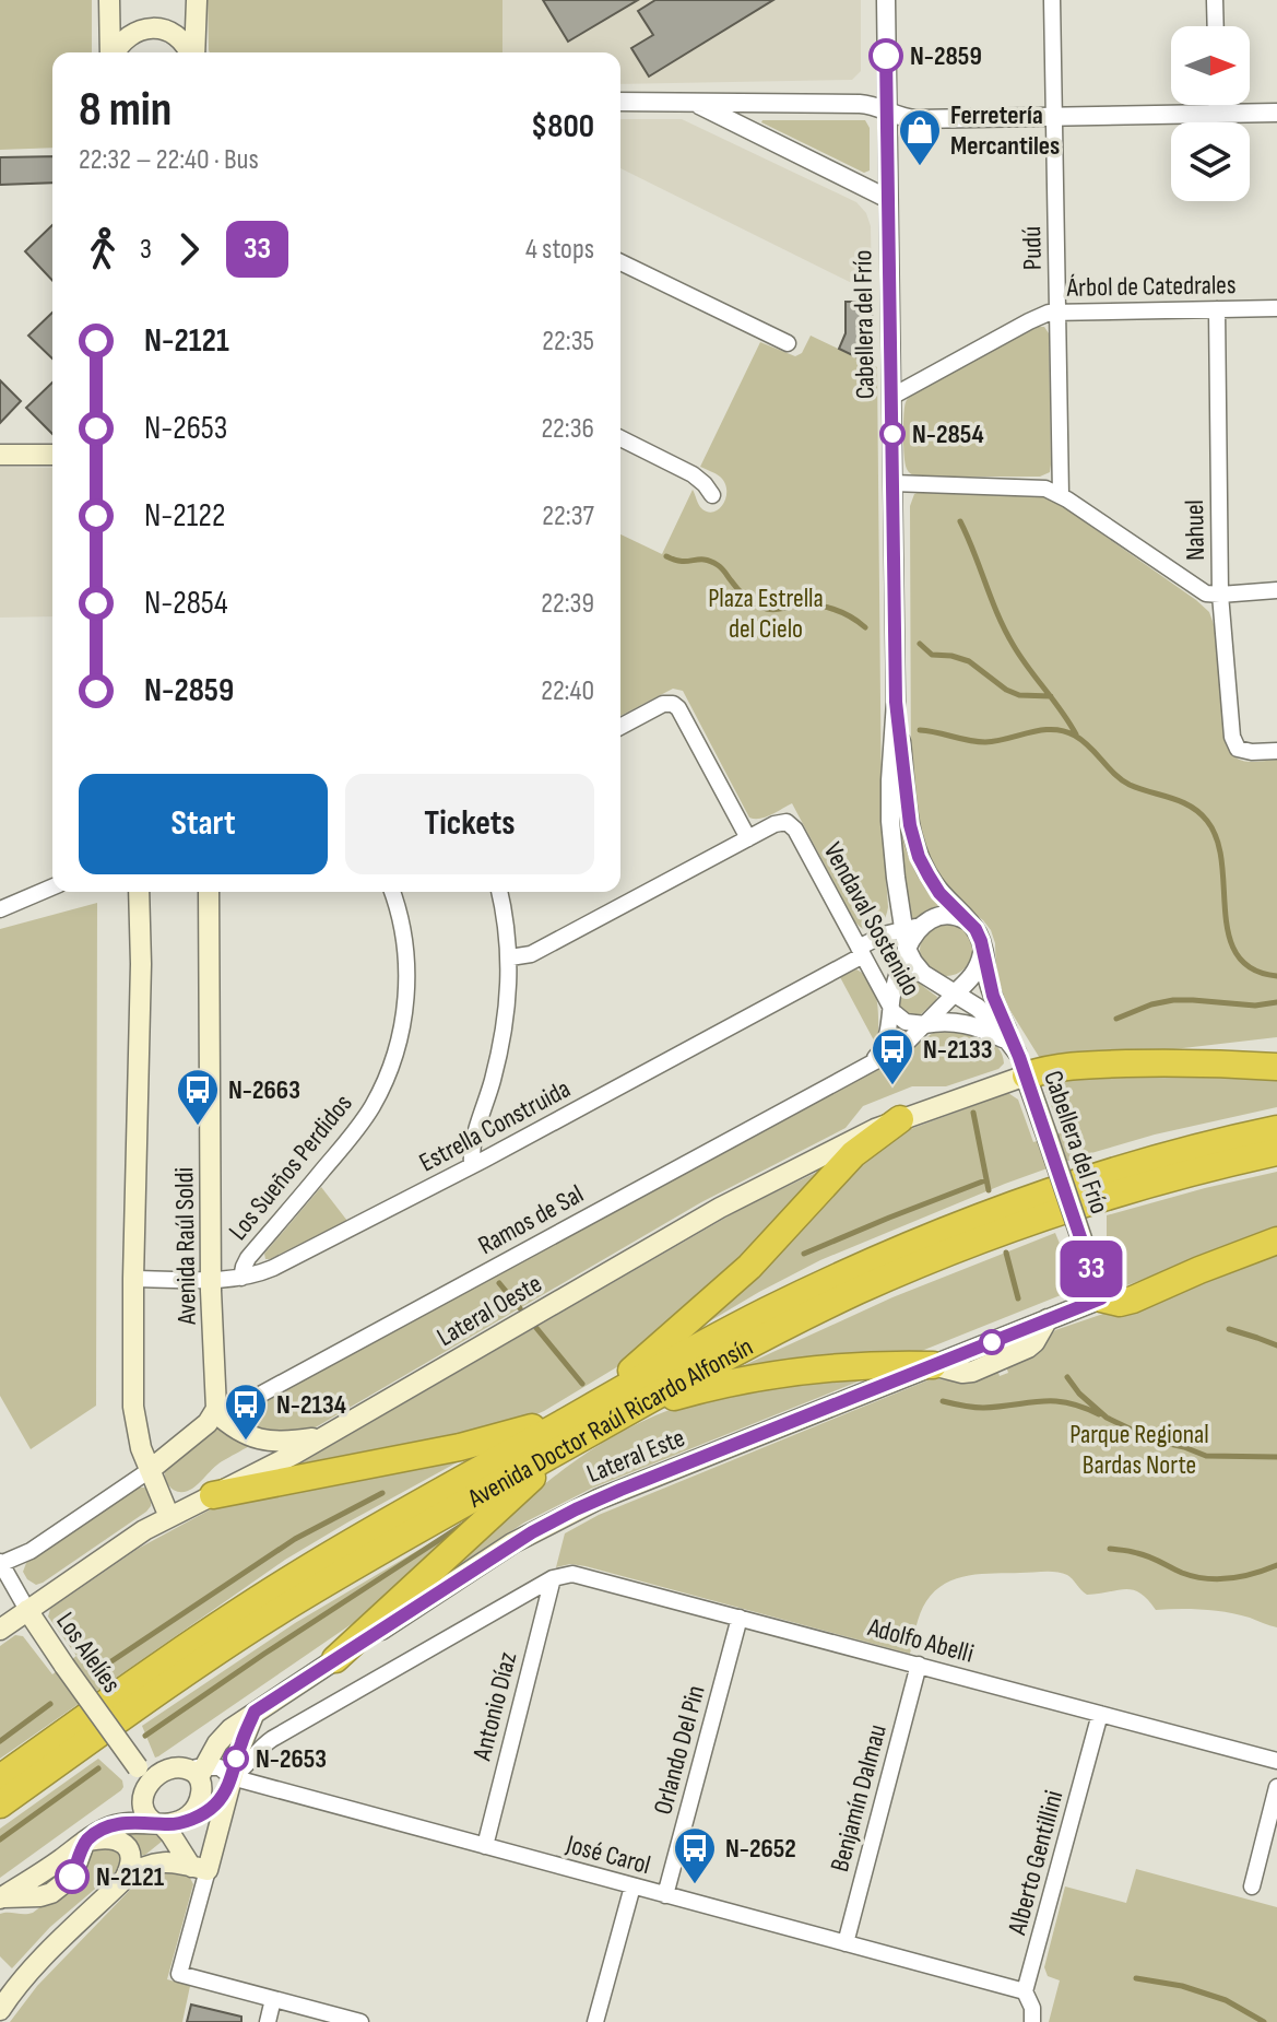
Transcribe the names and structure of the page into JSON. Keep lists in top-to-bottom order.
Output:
{
  "streets": {
    "highway": ["Avenida Doctor Raúl Ricardo Alfonsín"],
    "main road": [
      "Cabellera del Frío",
      "Avenida Raúl Soldi",
      "Lateral Oeste",
      "Lateral Este",
      "Los Alelíes"
    ],
    "street": [
      "Pudú",
      "Árbol de Catedrales",
      "Nahuel",
      "Vendaval Sostenido",
      "Estrella Construida",
      "Los Sueños Perdidos",
      "Ramos de Sal",
      "Adolfo Abelli",
      "Antonio Díaz",
      "Orlando Del Pin",
      "Benjamín Dalmau",
      "José Carol",
      "Alberto Gentillini"
    ]
  },
  "crossings": [
    ["Pudú", "Árbol de Catedrales"],
    ["Árbol de Catedrales", "Cabellera del Frío"],
    ["Árbol de Catedrales", "Nahuel"],
    ["Cabellera del Frío", "Estrella Construida"],
    ["Cabellera del Frío", "Ramos de Sal"],
    ["Cabellera del Frío", "Lateral Oeste"],
    ["Vendaval Sostenido", "Estrella Construida"],
    ["Vendaval Sostenido", "Ramos de Sal"],
    ["Estrella Construida", "Los Sueños Perdidos"],
    ["Estrella Construida", "Avenida Raúl Soldi"],
    ["Ramos de Sal", "Avenida Raúl Soldi"],
    ["Avenida Raúl Soldi", "Lateral Oeste"],
    ["Lateral Oeste", "Los Alelíes"],
    ["Lateral Este", "Los Alelíes"],
    ["Lateral Este", "José Carol"],
    ["Adolfo Abelli", "Antonio Díaz"],
    ["Adolfo Abelli", "Orlando Del Pin"],
    ["Adolfo Abelli", "Benjamín Dalmau"],
    ["Adolfo Abelli", "Alberto Gentillini"],
    ["Los Alelíes", "José Carol"],
    ["Antonio Díaz", "José Carol"],
    ["Orlando Del Pin", "José Carol"],
    ["Benjamín Dalmau", "José Carol"],
    ["José Carol", "Alberto Gentillini"]
  ],
  "parks": ["Plaza Estrella del Cielo", "Parque Regional Bardas Norte"],
  "places": {
    "other": [
      "N-2859",
      "N-2854",
      "N-2653",
      "N-2121"
    ],
    "shop": ["Ferretería Mercantiles"],
    "bus stop": [
      "N-2133",
      "N-2663",
      "N-2134",
      "N-2652"
    ]
  },
  "lines": ["bus line 33"],
  "north": "right",
  "page": {
    "on_map": "33",
    "heading": ["8 min", "22:32 – 22:40 · Bus", "$800"],
    "legs": ["3", "33", "4 stops"],
    "list": [
      {
        "name": "N-2121",
        "value": "22:35"
      },
      {
        "name": "N-2653",
        "value": "22:36"
      },
      {
        "name": "N-2122",
        "value": "22:37"
      },
      {
        "name": "N-2854",
        "value": "22:39"
      },
      {
        "name": "N-2859",
        "value": "22:40"
      }
    ],
    "buttons": ["Start", "Tickets"]
  }
}
